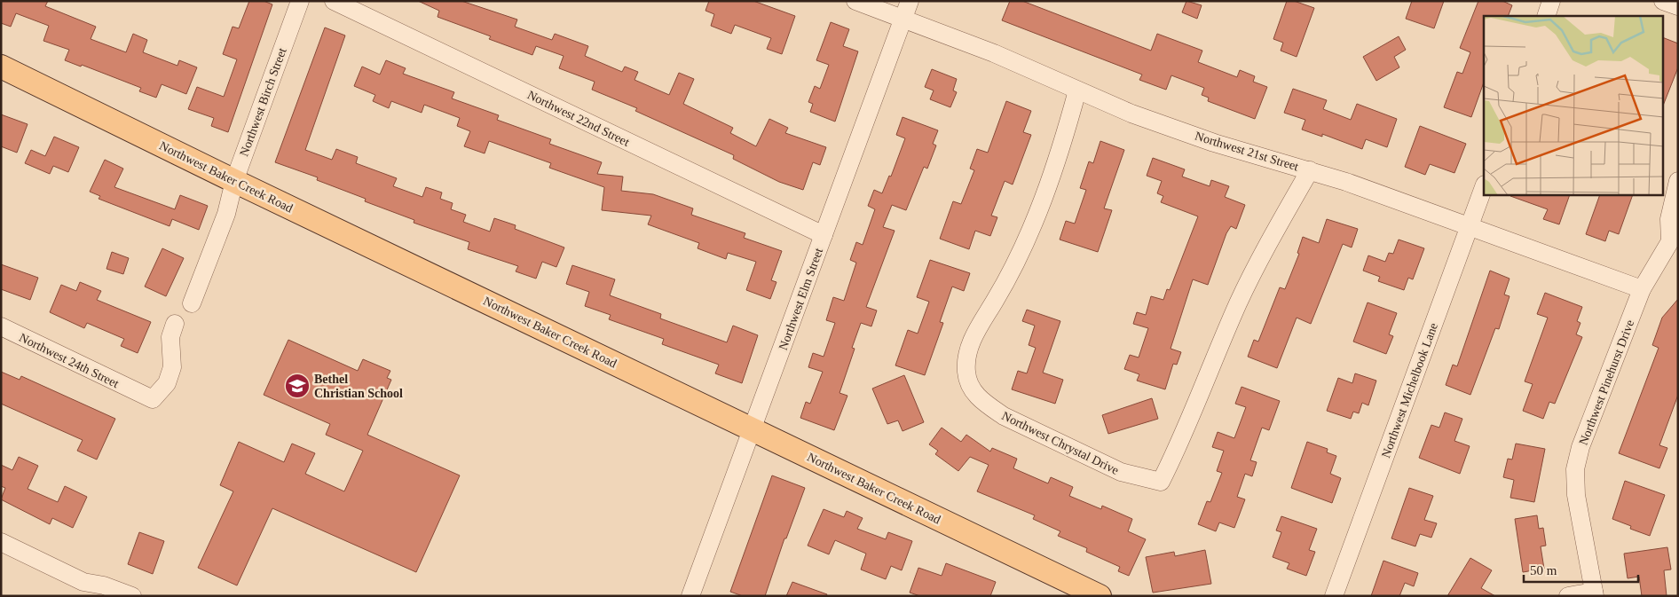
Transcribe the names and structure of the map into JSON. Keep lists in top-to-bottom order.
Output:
{
  "streets": {
    "main road": ["Northwest Baker Creek Road"],
    "street": [
      "Northwest Birch Street",
      "Northwest 22nd Street",
      "Northwest 21st Street",
      "Northwest Elm Street",
      "Northwest 24th Street",
      "Northwest Pinehurst Drive",
      "Northwest Michelbook Lane",
      "Northwest Chrystal Drive"
    ]
  },
  "crossings": [
    ["Northwest Birch Street", "Northwest Baker Creek Road"],
    ["Northwest 22nd Street", "Northwest Elm Street"],
    ["Northwest 21st Street", "Northwest Elm Street"],
    ["Northwest 21st Street", "Northwest Pinehurst Drive"],
    ["Northwest 21st Street", "Northwest Michelbook Lane"],
    ["Northwest 21st Street", "Northwest Chrystal Drive"],
    ["Northwest Baker Creek Road", "Northwest Elm Street"]
  ],
  "places": {
    "school or university": ["Bethel Christian School"]
  },
  "scale_bar": "50 m"
}
